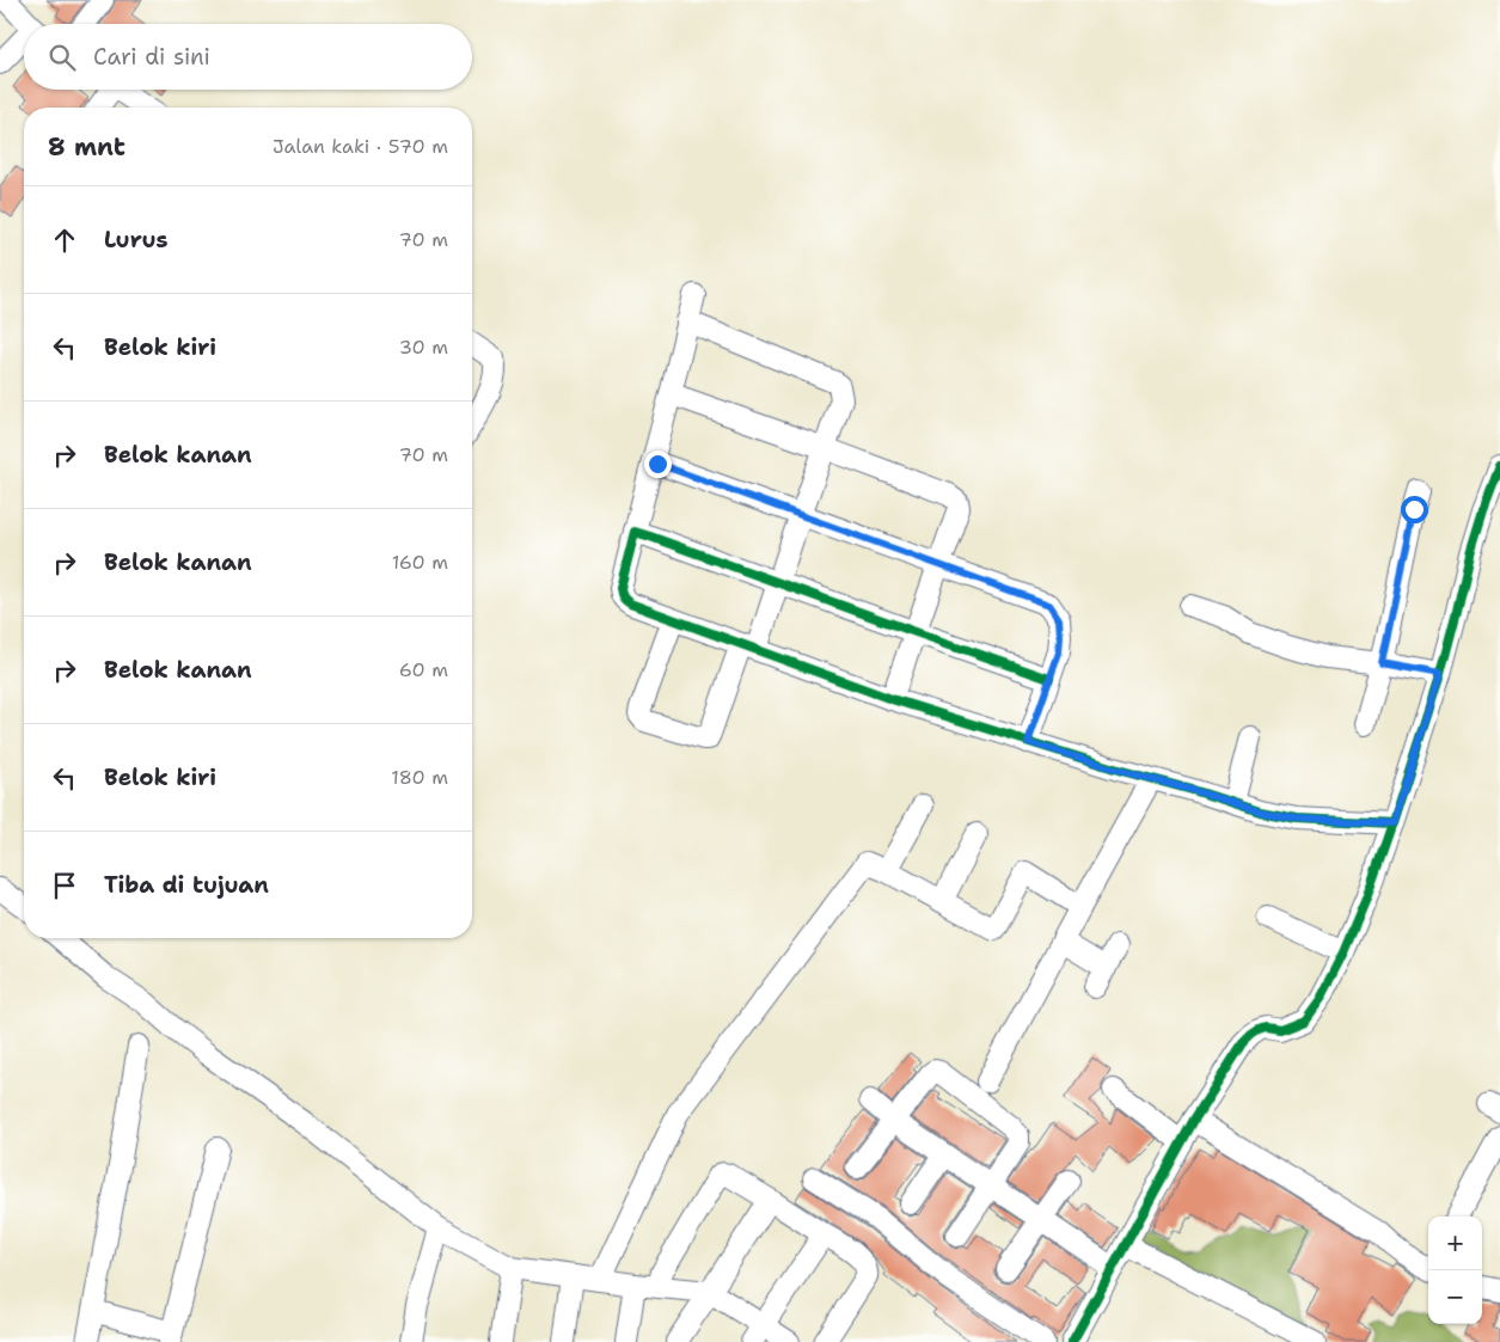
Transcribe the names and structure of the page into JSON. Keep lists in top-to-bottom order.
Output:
{
  "page": {
    "search": "Cari di sini",
    "heading": ["8 mnt", "Jalan kaki · 570 m"],
    "list": [
      ["Lurus", "70 m"],
      ["Belok kiri", "30 m"],
      ["Belok kanan", "70 m"],
      ["Belok kanan", "160 m"],
      ["Belok kanan", "60 m"],
      ["Belok kiri", "180 m"],
      "Tiba di tujuan"
    ],
    "map_buttons": ["+", "−"]
  }
}
